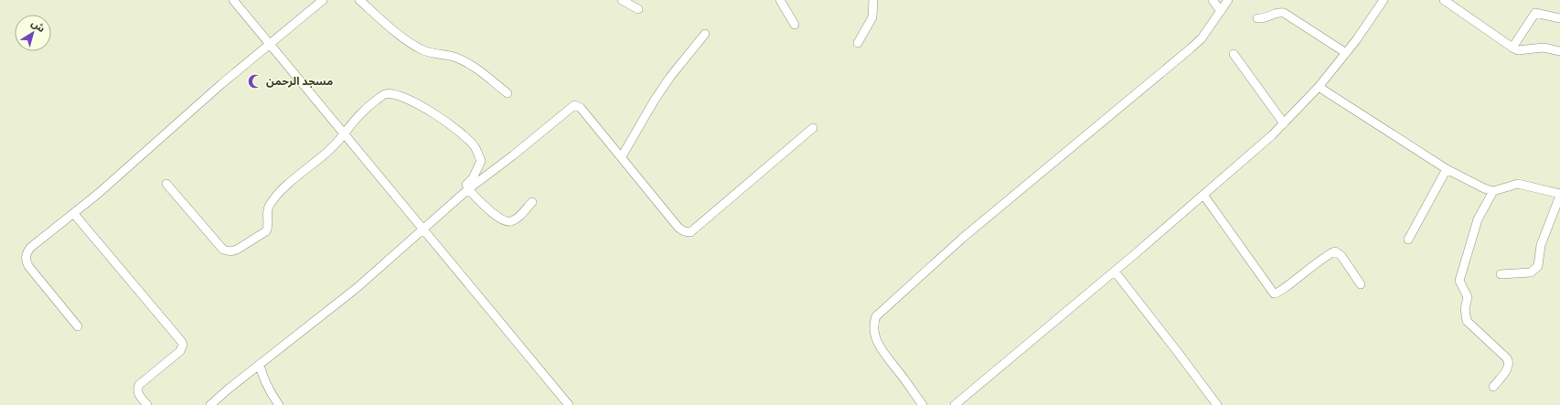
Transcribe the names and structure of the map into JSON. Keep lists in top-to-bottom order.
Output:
{
  "places": {
    "mosque": ["مسجد الرحمن"]
  },
  "north": "top right"
}
